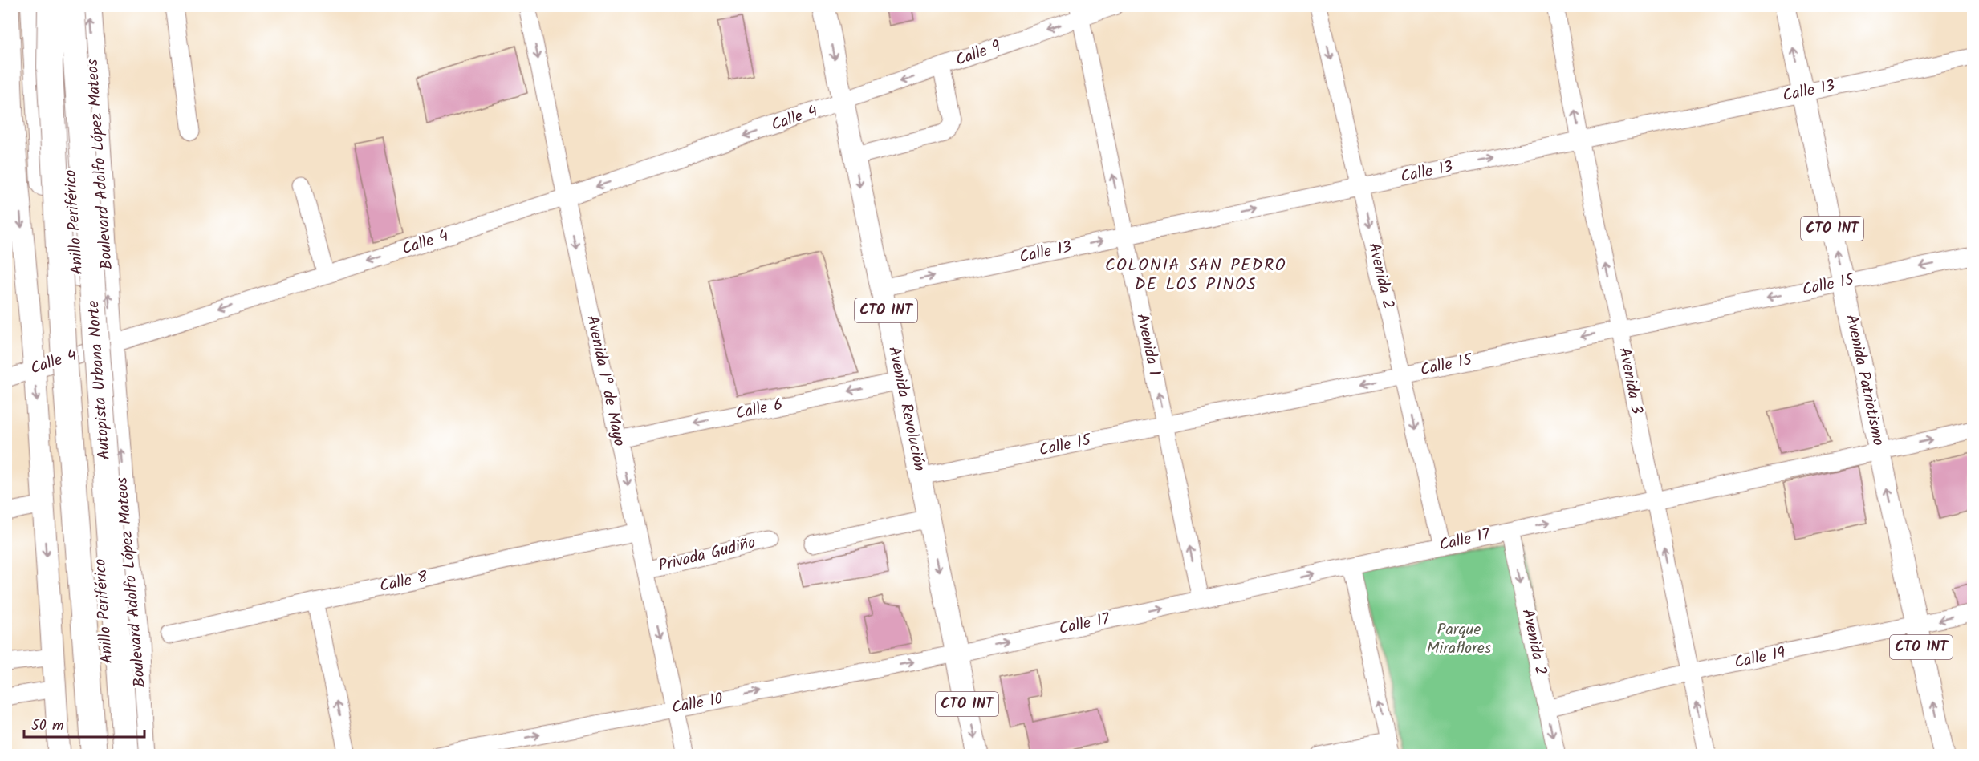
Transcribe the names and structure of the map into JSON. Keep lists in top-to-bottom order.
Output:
{
  "streets": {
    "highway": ["Anillo Periférico", "Autopista Urbana Norte"],
    "main road": [
      "Boulevard Adolfo López Mateos",
      "CTO INT",
      "Avenida Patriotismo",
      "Avenida Revolución"
    ],
    "street": [
      "Calle 9",
      "Calle 13",
      "Calle 4",
      "Avenida 2",
      "Calle 15",
      "Avenida 1",
      "Avenida 1º de Mayo",
      "Avenida 3",
      "Calle 6",
      "Calle 17",
      "Privada Gudiño",
      "Calle 8",
      "Calle 19",
      "Calle 10"
    ]
  },
  "crossings": [
    ["Calle 9", "Calle 4"],
    ["Calle 9", "Avenida 1"],
    ["Calle 9", "Avenida Revolución"],
    ["Calle 13", "Avenida 2"],
    ["Calle 13", "Avenida 1"],
    ["Calle 13", "Avenida Patriotismo"],
    ["Calle 13", "Avenida 3"],
    ["Calle 13", "Avenida Revolución"],
    ["Calle 4", "Boulevard Adolfo López Mateos"],
    ["Calle 4", "Avenida 1º de Mayo"],
    ["Calle 4", "Avenida Revolución"],
    ["Avenida 2", "Calle 15"],
    ["Avenida 2", "Calle 17"],
    ["Avenida 2", "Calle 19"],
    ["Calle 15", "Avenida 1"],
    ["Calle 15", "Avenida Patriotismo"],
    ["Calle 15", "Avenida 3"],
    ["Calle 15", "Avenida Revolución"],
    ["Avenida 1", "Calle 17"],
    ["Avenida Patriotismo", "Calle 17"],
    ["Avenida Patriotismo", "Calle 19"],
    ["Avenida 1º de Mayo", "Calle 6"],
    ["Avenida 1º de Mayo", "Privada Gudiño"],
    ["Avenida 1º de Mayo", "Calle 8"],
    ["Avenida 1º de Mayo", "Calle 10"],
    ["Avenida 3", "Calle 17"],
    ["Avenida 3", "Calle 19"],
    ["Avenida Revolución", "Calle 6"],
    ["Avenida Revolución", "Calle 17"],
    ["Avenida Revolución", "Calle 10"],
    ["Calle 17", "Calle 10"]
  ],
  "one_way": [
    "Calle 9",
    "Calle 13",
    "Calle 4",
    "Avenida 2",
    "Calle 15",
    "Avenida 1",
    "Avenida Patriotismo",
    "Avenida 1º de Mayo",
    "Avenida 3",
    "Avenida Revolución",
    "Calle 17",
    "Calle 10"
  ],
  "districts": ["COLONIA SAN PEDRO DE LOS PINOS"],
  "parks": ["Parque Miraflores"],
  "scale_bar": "50 m"
}
